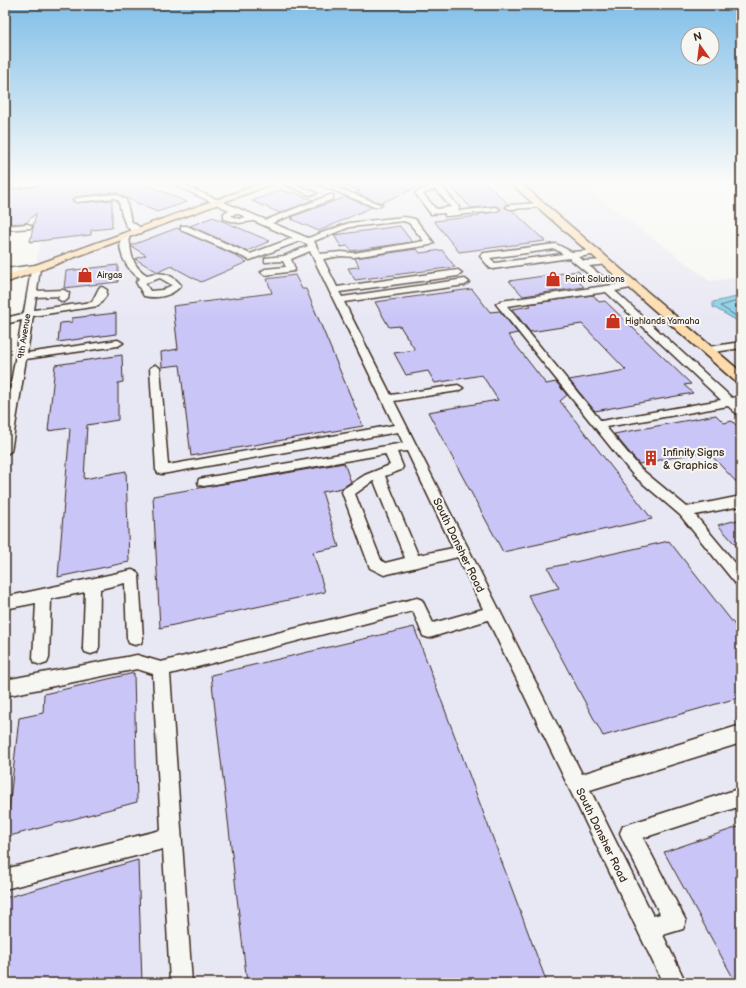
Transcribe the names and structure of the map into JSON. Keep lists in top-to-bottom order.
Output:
{
  "streets": {
    "street": ["9th Avenue", "South Dansher Road"]
  },
  "places": {
    "shop": ["Airgas", "Paint Solutions", "Highlands Yamaha"],
    "building": ["Infinity Signs & Graphics"]
  },
  "north": "top"
}
